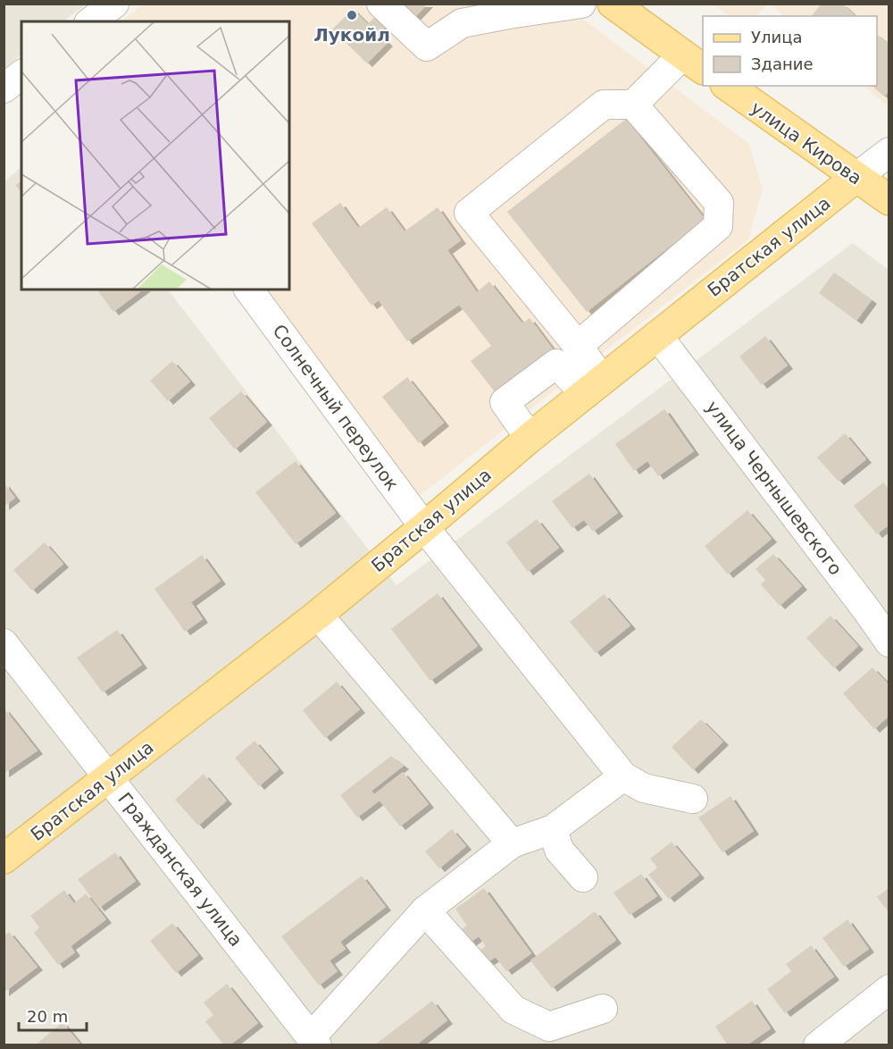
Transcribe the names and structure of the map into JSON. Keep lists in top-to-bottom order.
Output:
{
  "streets": {
    "main road": ["улица Кирова", "Братская улица"],
    "street": ["Солнечный переулок", "улица Чернышевского", "Гражданская улица"]
  },
  "crossings": [
    ["улица Кирова", "Братская улица"],
    ["Братская улица", "Солнечный переулок"],
    ["Братская улица", "улица Чернышевского"],
    ["Братская улица", "Гражданская улица"]
  ],
  "places": ["Лукойл"],
  "legend": ["Улица", "Здание"],
  "scale_bar": "20 m"
}
